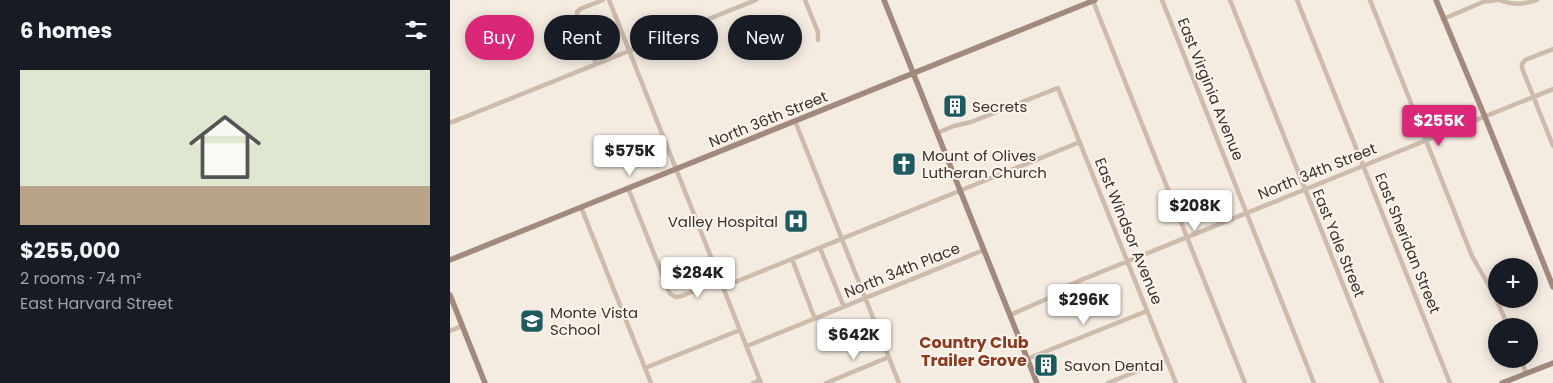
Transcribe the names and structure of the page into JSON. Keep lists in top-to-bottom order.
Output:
{
  "streets": {
    "main road": ["North 36th Street"],
    "street": [
      "East Virginia Avenue",
      "North 34th Street",
      "East Windsor Avenue",
      "East Yale Street",
      "East Sheridan Street",
      "North 34th Place"
    ]
  },
  "crossings": [
    ["East Virginia Avenue", "North 34th Street"],
    ["North 34th Street", "East Windsor Avenue"],
    ["North 34th Street", "East Yale Street"],
    ["North 34th Street", "East Sheridan Street"]
  ],
  "districts": ["Country Club Trailer Grove"],
  "places": {
    "building": ["Secrets", "Savon Dental"],
    "church": ["Mount of Olives Lutheran Church"],
    "hospital": ["Valley Hospital"],
    "school or university": ["Monte Vista School"]
  },
  "page": {
    "heading": "6 homes",
    "chip": [
      "Buy",
      "Rent",
      "Filters",
      "New"
    ],
    "list": [
      {
        "name": "$255,000",
        "note": "2 rooms · 74 m² · East Harvard Street"
      }
    ],
    "price": [
      "$255K",
      "$575K",
      "$208K",
      "$284K",
      "$296K",
      "$642K"
    ],
    "map_buttons": ["+", "−"]
  }
}
